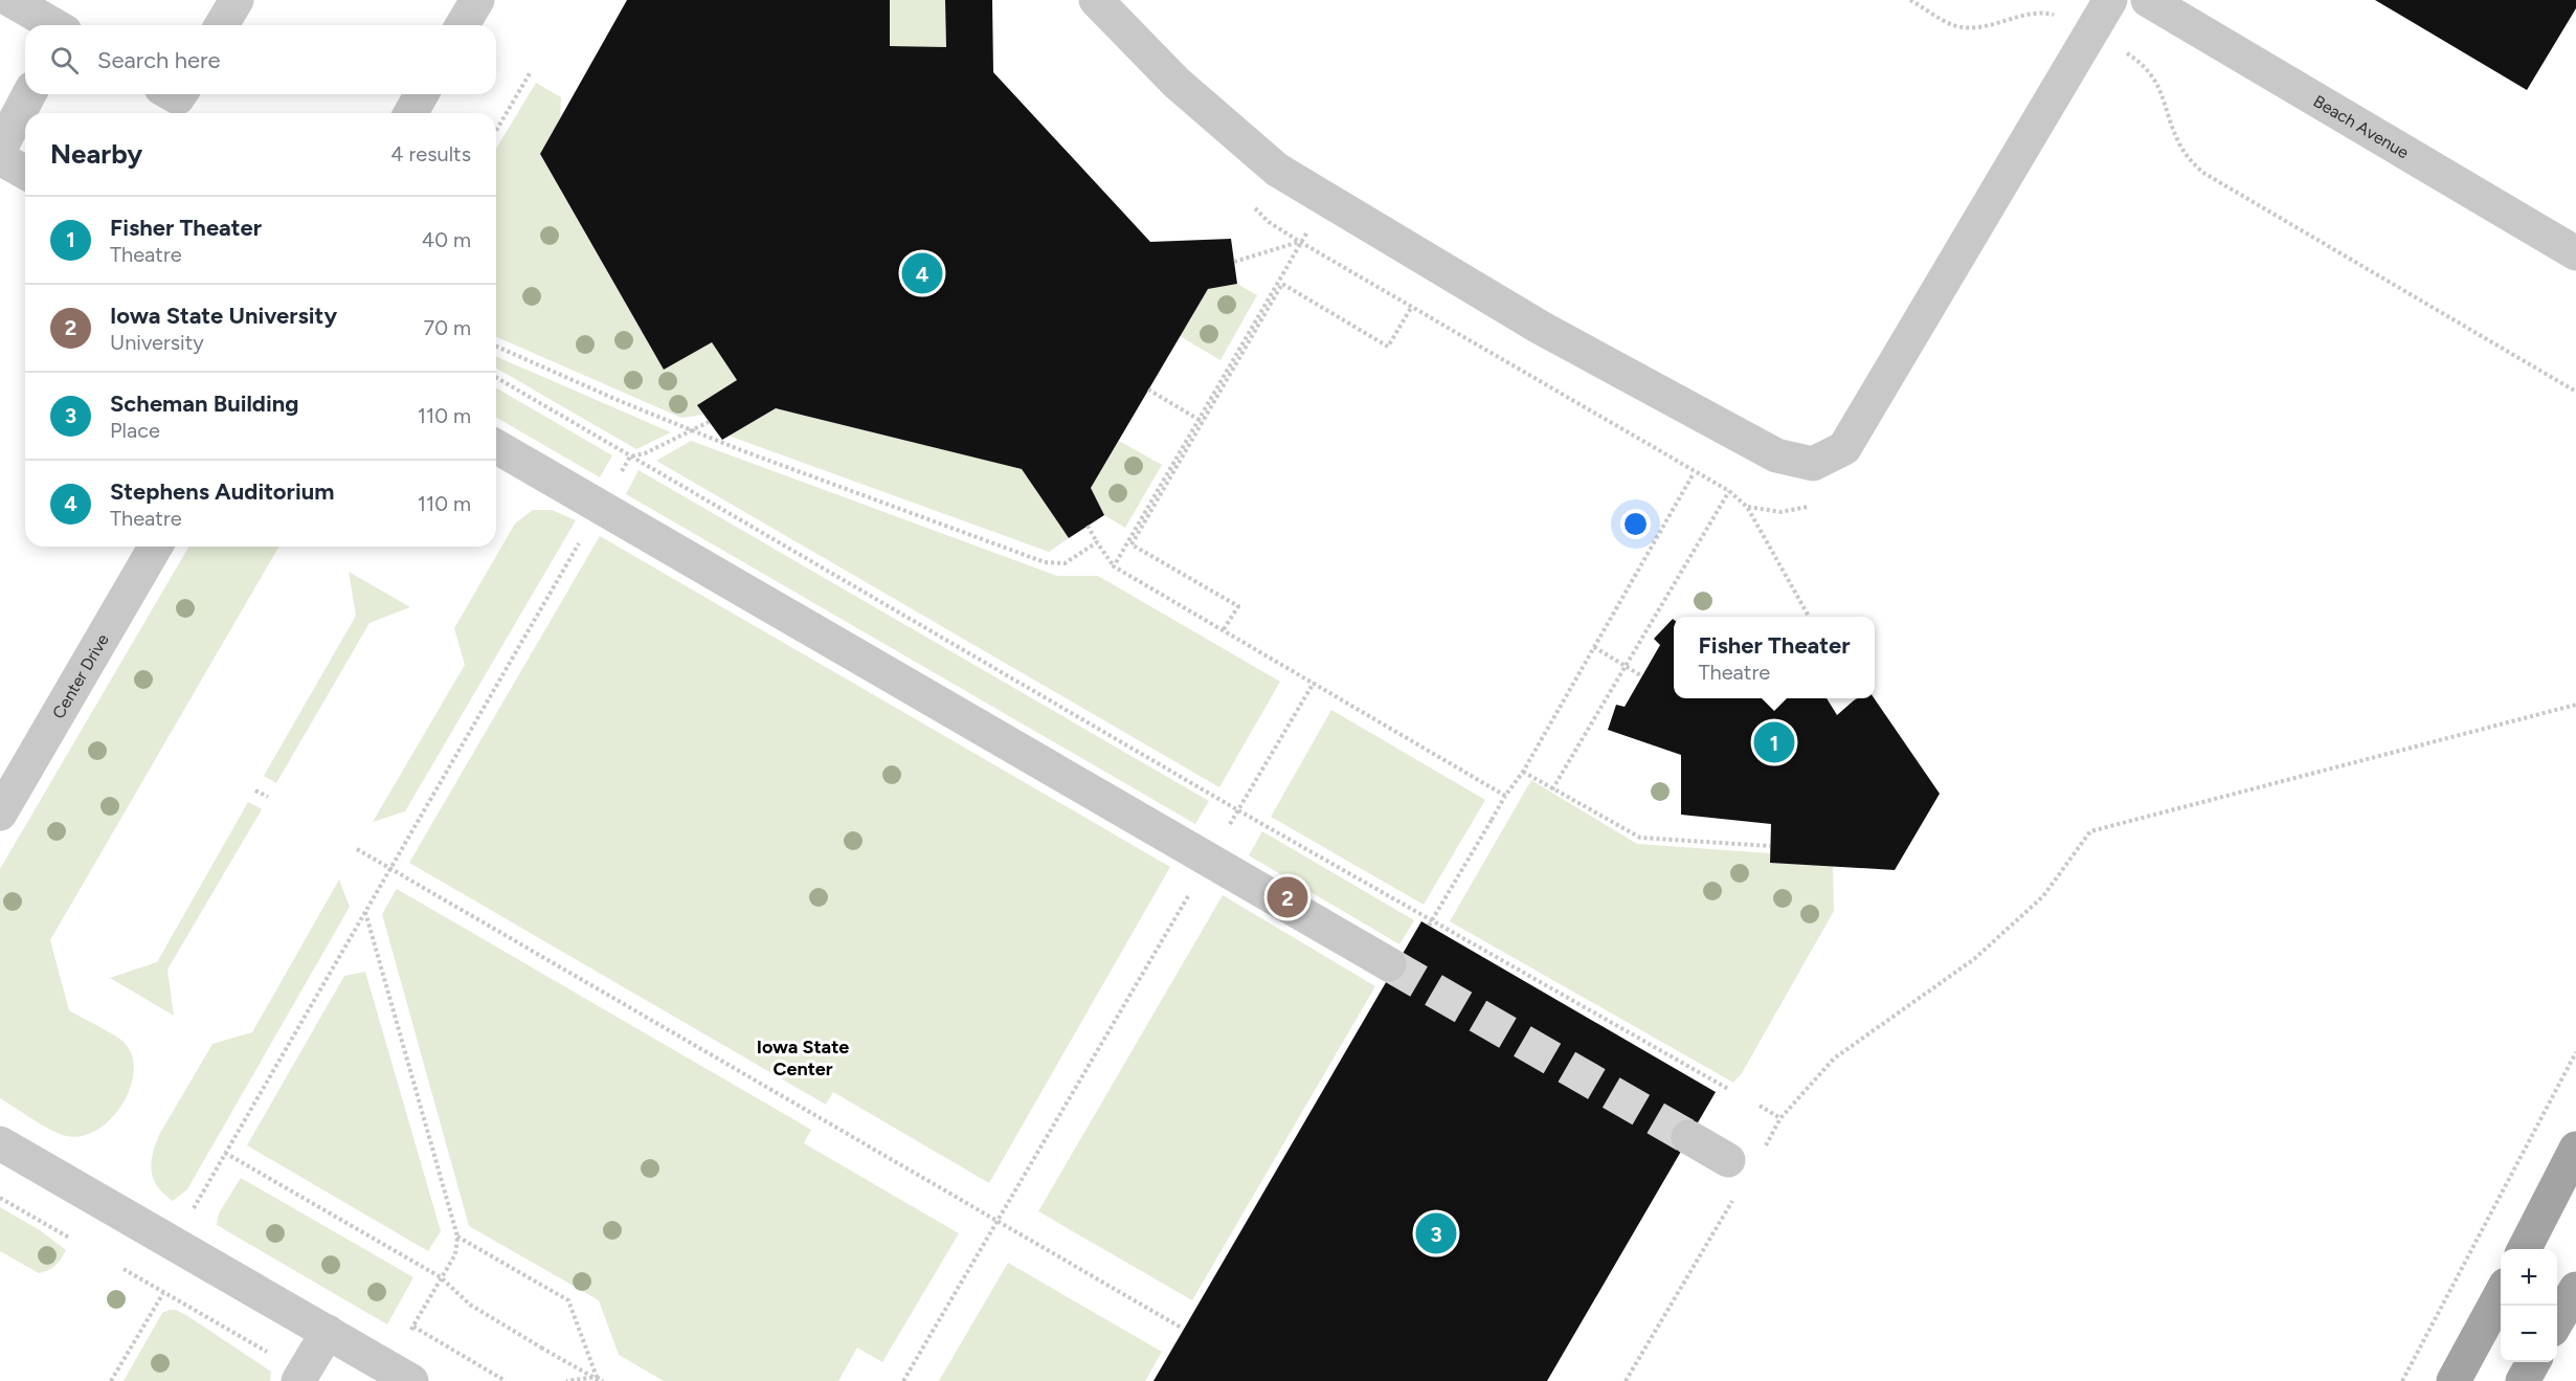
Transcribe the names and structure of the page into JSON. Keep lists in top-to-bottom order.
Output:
{
  "streets": {
    "street": ["Beach Avenue", "Center Drive"]
  },
  "districts": ["Iowa State Center"],
  "page": {
    "search": "Search here",
    "heading": ["Nearby", "4 results"],
    "list": [
      {
        "mark": "1",
        "name": "Fisher Theater",
        "note": "Theatre",
        "value": "40 m"
      },
      {
        "mark": "2",
        "name": "Iowa State University",
        "note": "University",
        "value": "70 m"
      },
      {
        "mark": "3",
        "name": "Scheman Building",
        "note": "Place",
        "value": "110 m"
      },
      {
        "mark": "4",
        "name": "Stephens Auditorium",
        "note": "Theatre",
        "value": "110 m"
      }
    ],
    "pins": [
      "4",
      "1",
      "2",
      "3"
    ],
    "popup": ["Fisher Theater", "Theatre"],
    "map_buttons": ["+", "−"]
  }
}
